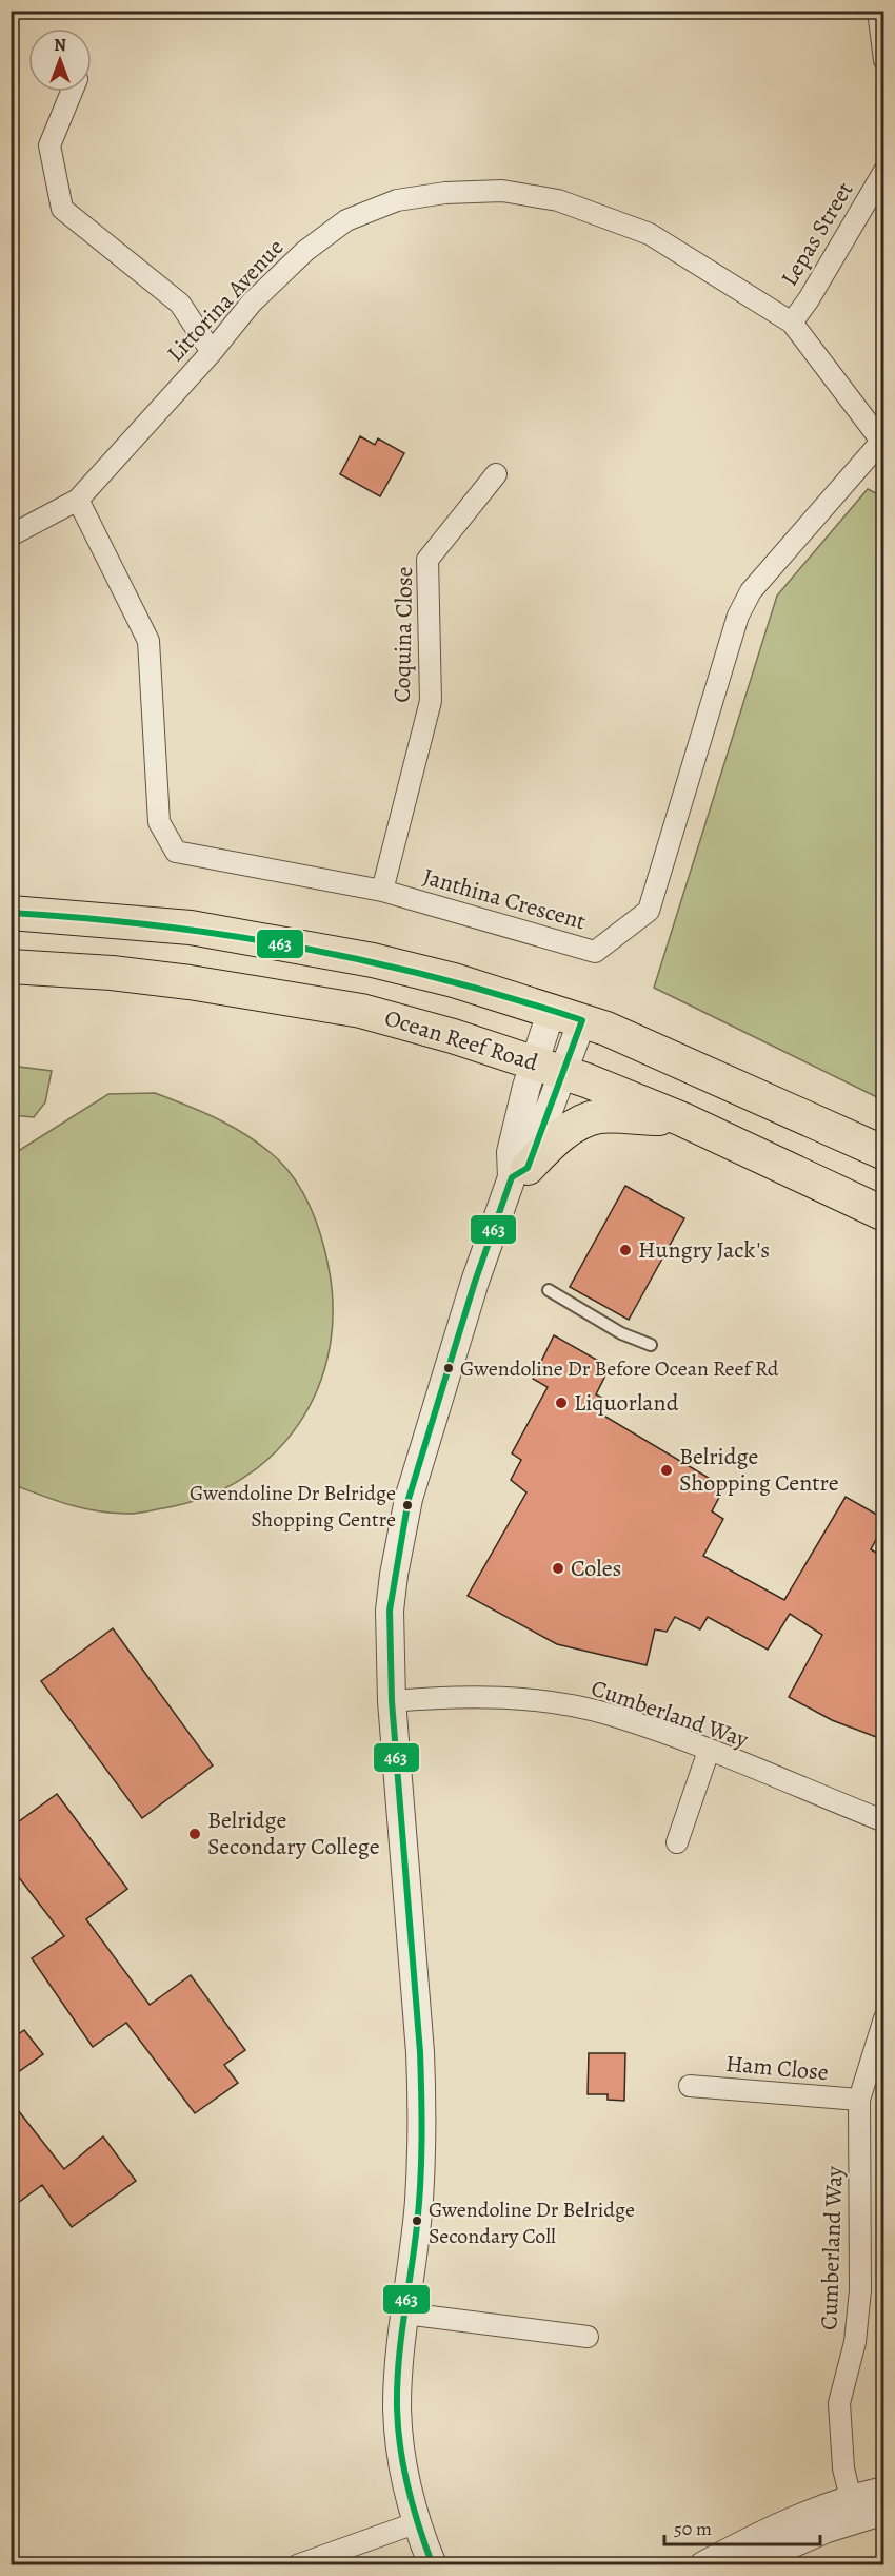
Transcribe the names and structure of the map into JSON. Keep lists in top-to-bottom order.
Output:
{
  "streets": {
    "main road": ["Ocean Reef Road"],
    "street": [
      "Lepas Street",
      "Littorina Avenue",
      "Coquina Close",
      "Janthina Crescent",
      "Cumberland Way",
      "Ham Close"
    ]
  },
  "crossings": [
    ["Lepas Street", "Littorina Avenue"],
    ["Littorina Avenue", "Janthina Crescent"],
    ["Coquina Close", "Janthina Crescent"],
    ["Cumberland Way", "Ham Close"]
  ],
  "places": [
    "Hungry Jack's",
    "Gwendoline Dr Before Ocean Reef Rd",
    "Liquorland",
    "Belridge Shopping Centre",
    "Gwendoline Dr Belridge Shopping Centre",
    "Coles",
    "Belridge Secondary College",
    "Gwendoline Dr Belridge Secondary Coll"
  ],
  "lines": ["transit line 463"],
  "scale_bar": "50 m",
  "north": "top"
}
